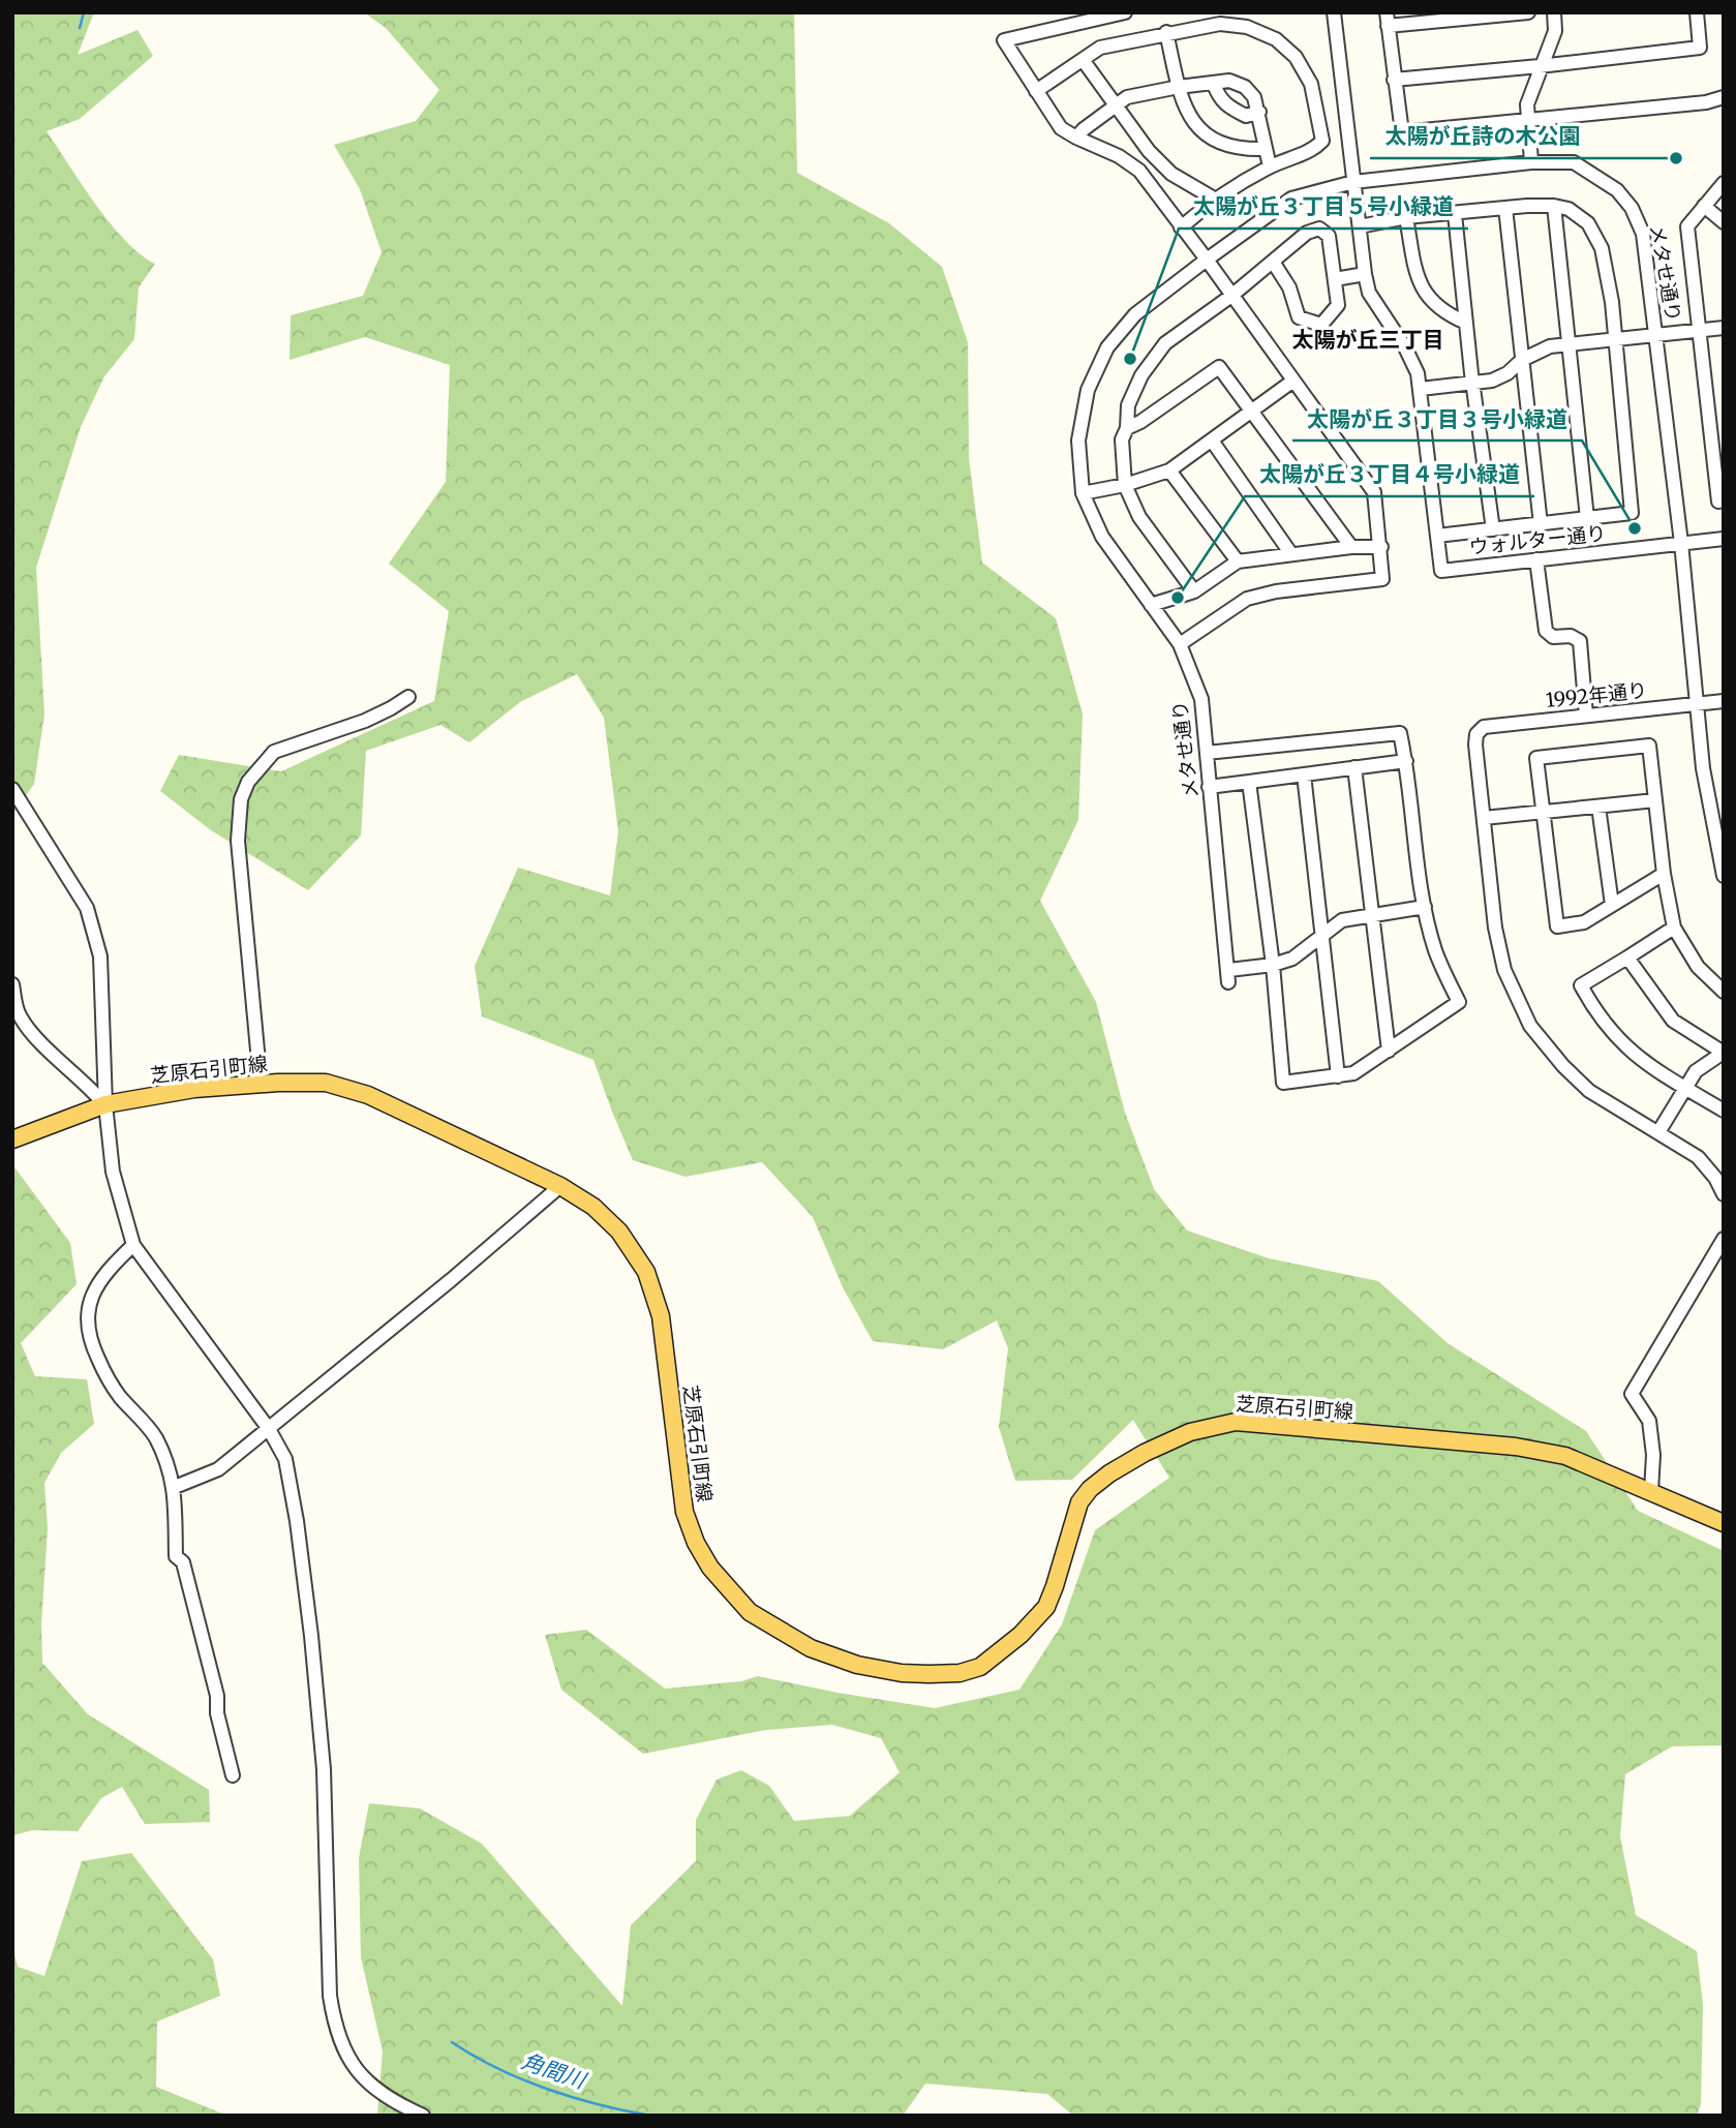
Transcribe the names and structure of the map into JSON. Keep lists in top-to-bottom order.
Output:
{
  "streets": {
    "main road": ["芝原石引町線"],
    "street": ["メタせ通り", "ウォルター通り", "1992年通り"]
  },
  "crossings": [
    ["メタせ通り", "ウォルター通り"],
    ["メタせ通り", "1992年通り"]
  ],
  "districts": ["太陽が丘三丁目"],
  "water": ["角間川"],
  "places": [
    "太陽が丘詩の木公園",
    "太陽が丘３丁目５号小緑道",
    "太陽が丘３丁目３号小緑道",
    "太陽が丘３丁目４号小緑道"
  ]
}
